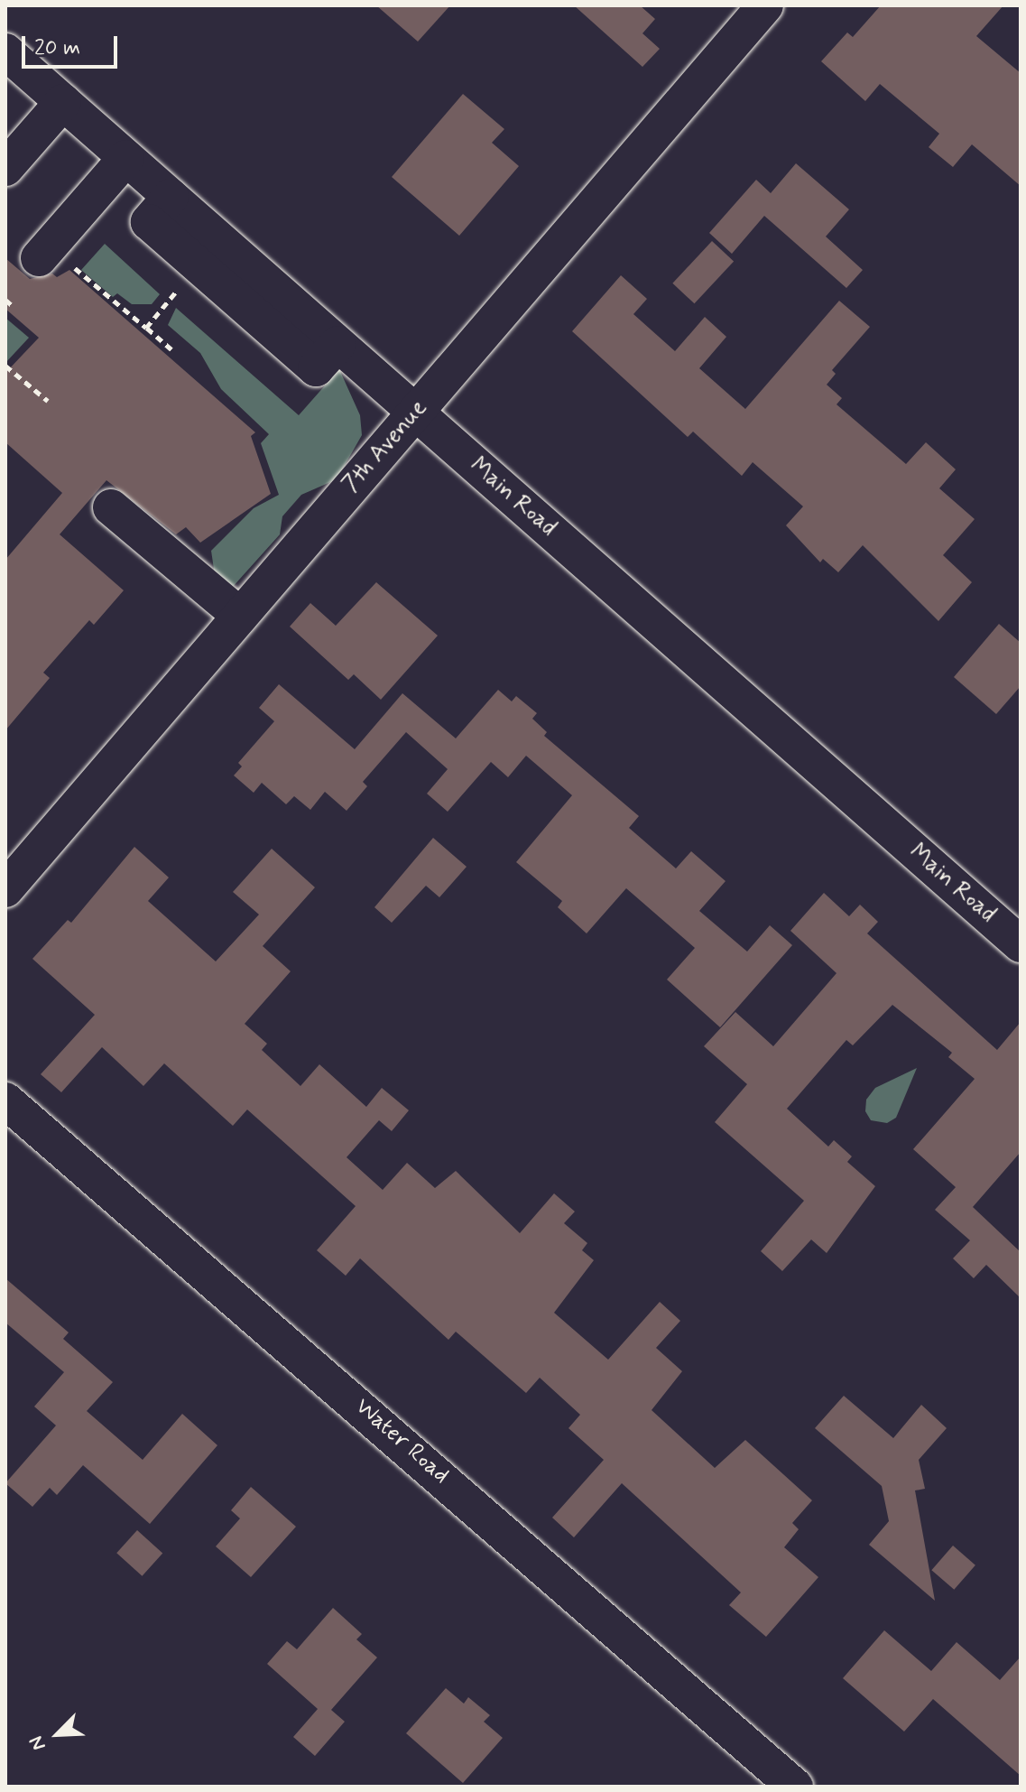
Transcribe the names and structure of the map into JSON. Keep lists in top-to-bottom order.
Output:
{
  "streets": {
    "street": ["7th Avenue", "Main Road", "Water Road"]
  },
  "crossings": [
    ["7th Avenue", "Main Road"]
  ],
  "scale_bar": "20 m",
  "north": "bottom left"
}
